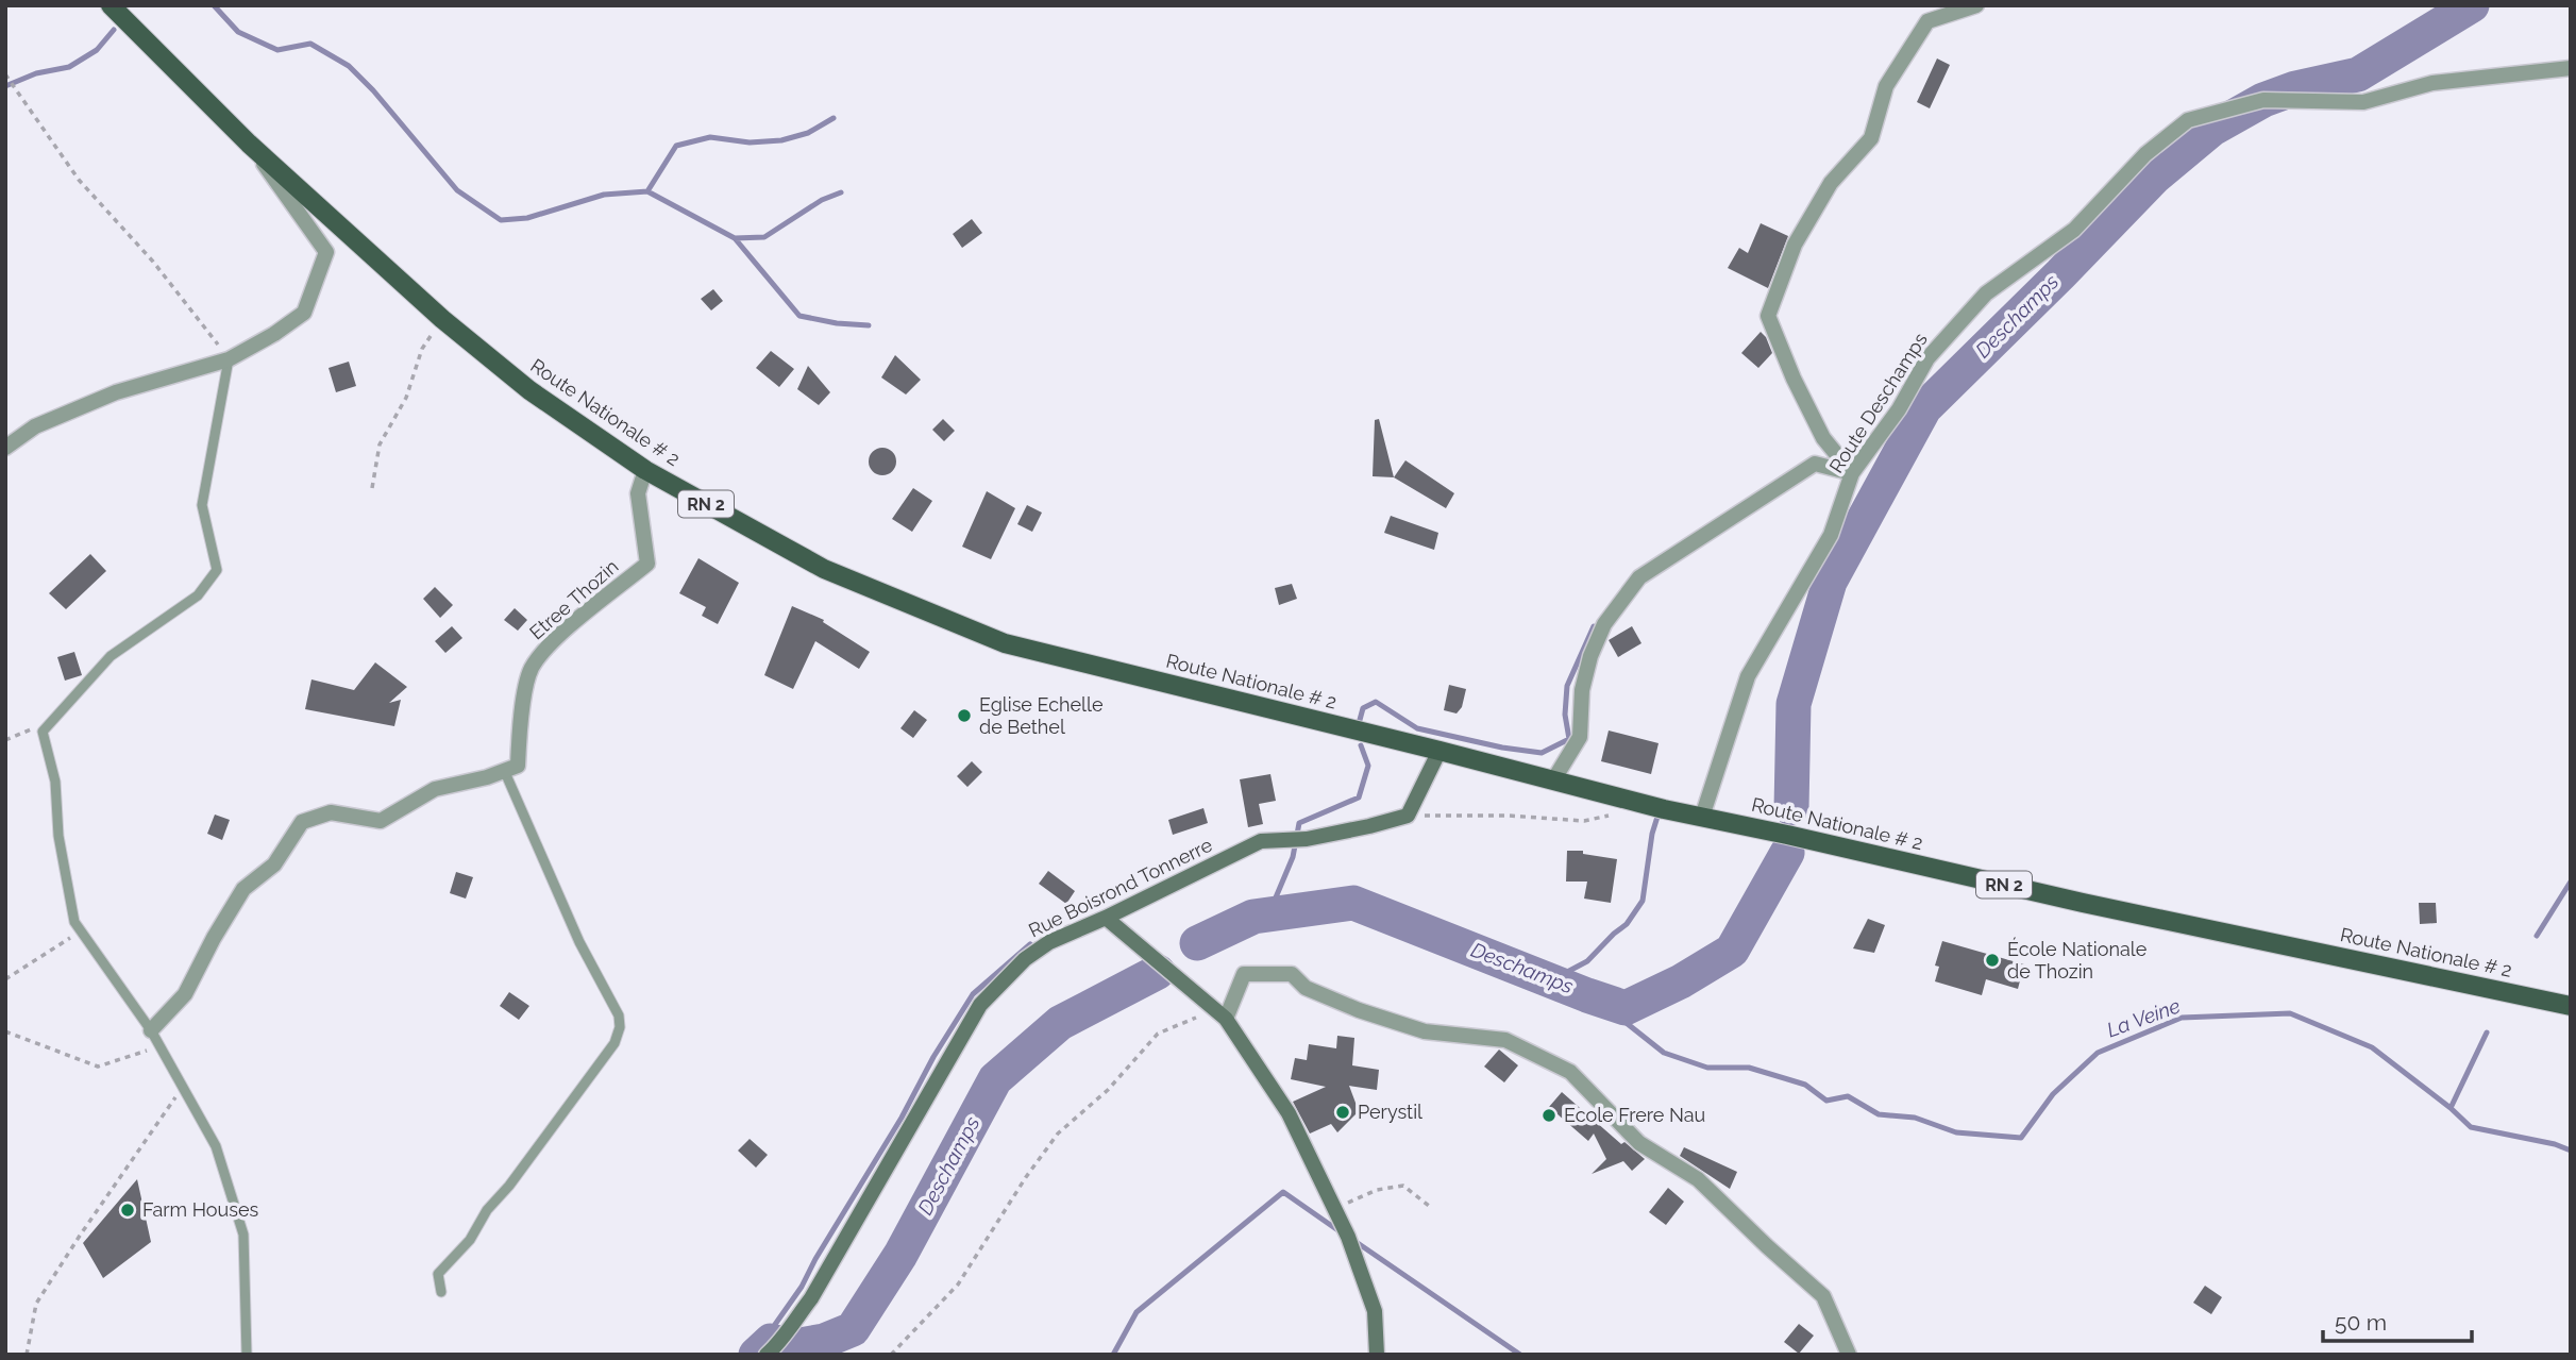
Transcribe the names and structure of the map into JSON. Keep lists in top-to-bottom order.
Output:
{
  "streets": {
    "main road": ["Route Nationale # 2", "RN 2"],
    "street": ["Route Deschamps", "Etree Thozin", "Rue Boisrond Tonnerre"]
  },
  "crossings": [
    ["Route Deschamps", "Route Nationale # 2"],
    ["Route Nationale # 2", "Etree Thozin"]
  ],
  "water": ["Deschamps", "La Veine"],
  "places": [
    "Eglise Echelle de Bethel",
    "École Nationale de Thozin",
    "Perystil",
    "Ecole Frere Nau",
    "Farm Houses"
  ],
  "scale_bar": "50 m"
}
